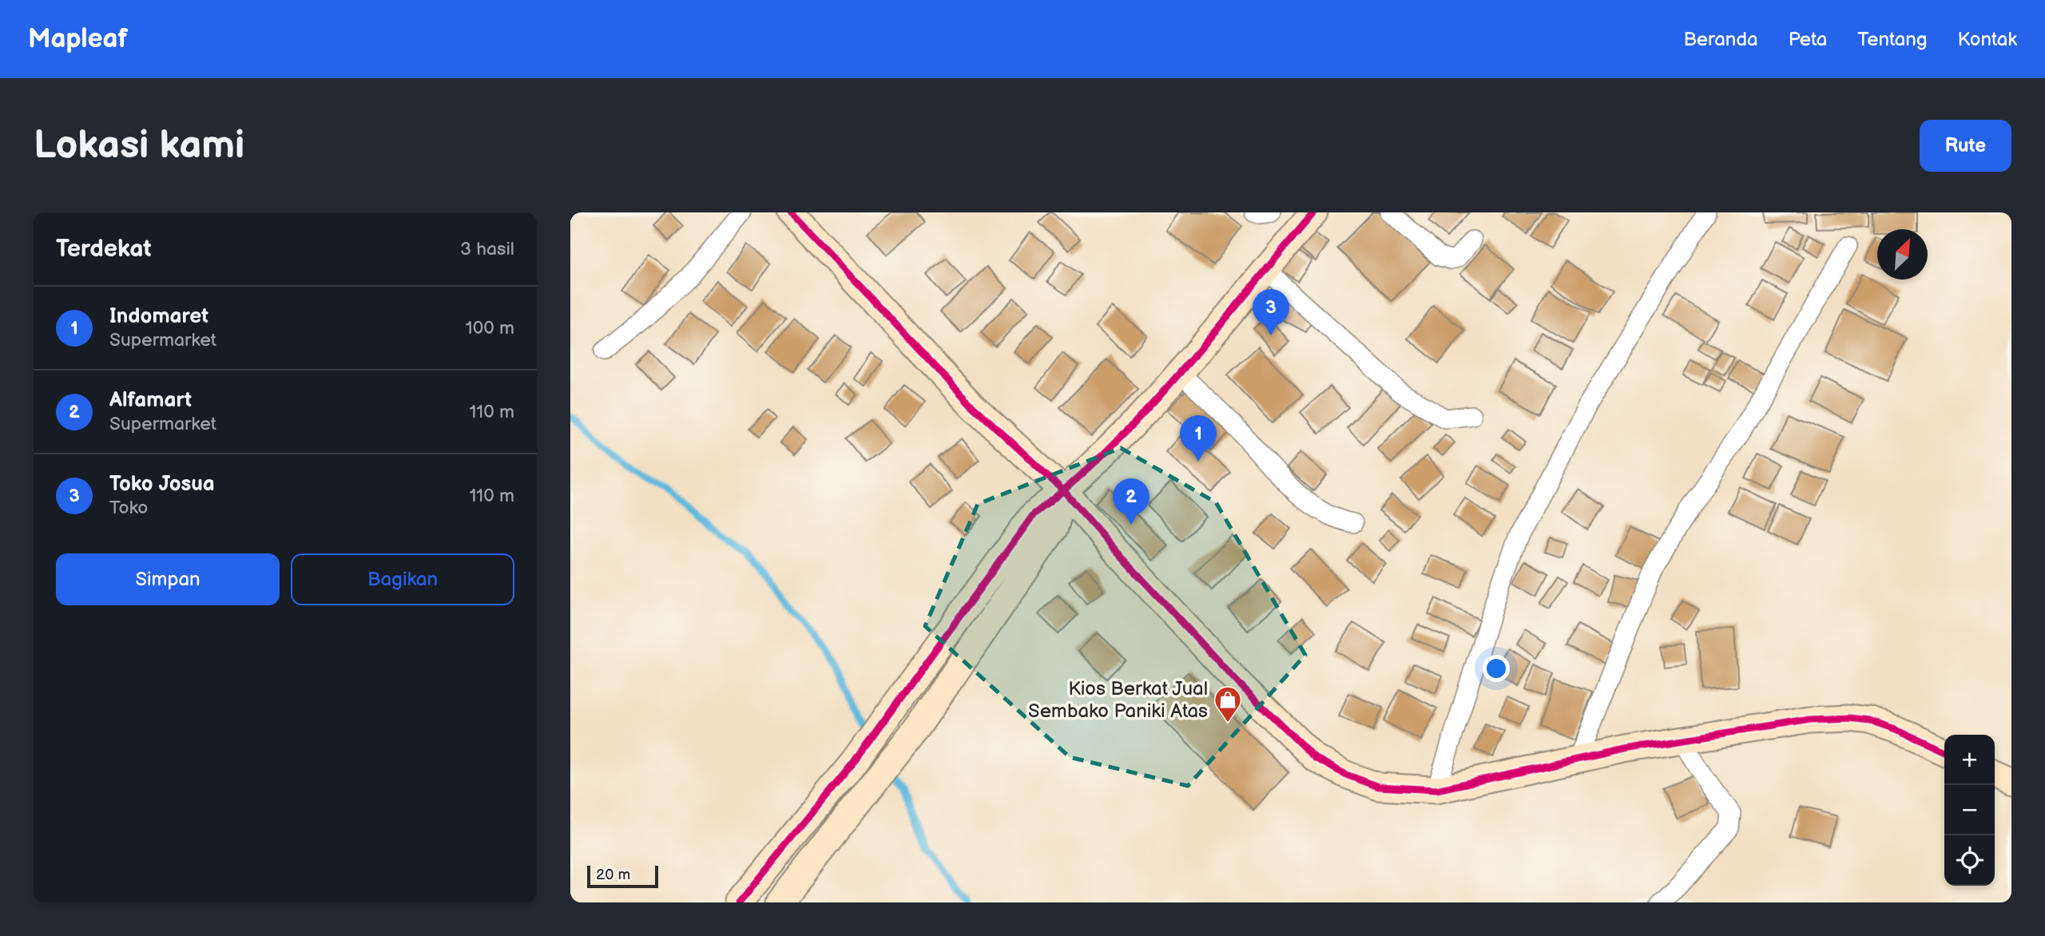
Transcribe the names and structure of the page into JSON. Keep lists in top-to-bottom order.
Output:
{
  "places": {
    "shop": ["Kios Berkat Jual Sembako Paniki Atas"]
  },
  "scale_bar": "20 m",
  "north": "top right",
  "page": {
    "header": "Mapleaf",
    "nav": [
      "Beranda",
      "Peta",
      "Tentang",
      "Kontak"
    ],
    "buttons": [
      "Rute",
      ["Simpan", "Bagikan"]
    ],
    "title": "Lokasi kami",
    "heading": ["Terdekat", "3 hasil"],
    "list": [
      {
        "mark": "1",
        "name": "Indomaret",
        "note": "Supermarket",
        "value": "100 m"
      },
      {
        "mark": "2",
        "name": "Alfamart",
        "note": "Supermarket",
        "value": "110 m"
      },
      {
        "mark": "3",
        "name": "Toko Josua",
        "note": "Toko",
        "value": "110 m"
      }
    ],
    "pins": ["3", "1", "2"],
    "map_buttons": ["+", "−"],
    "scale": "20 m"
  }
}
